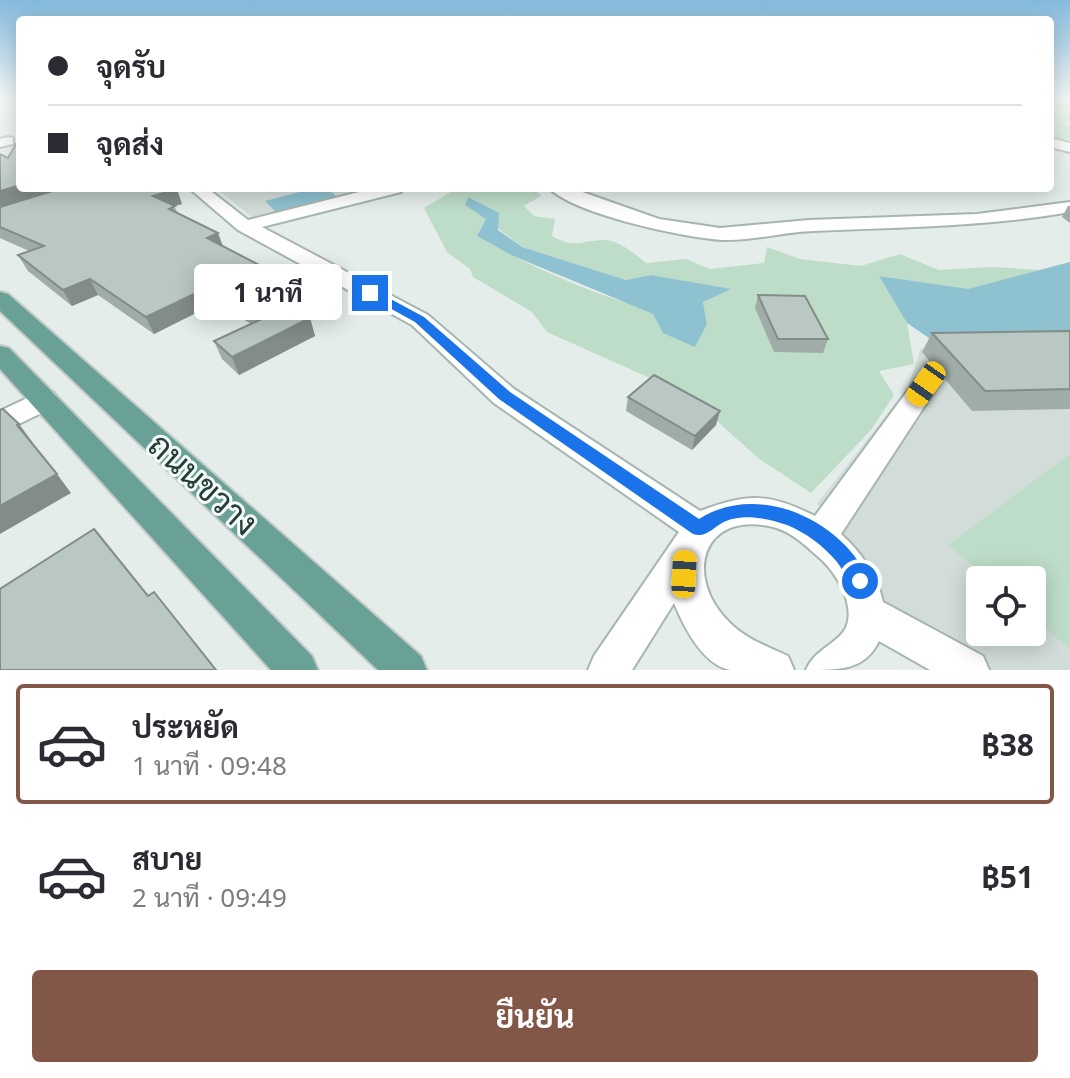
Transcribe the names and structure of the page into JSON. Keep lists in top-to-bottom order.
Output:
{
  "streets": {
    "main road": ["ถนนขวาง"]
  },
  "page": {
    "banner": ["จุดรับ", "จุดส่ง"],
    "bubble": "1 นาที",
    "list": [
      {
        "name": "ประหยัด",
        "note": "1 นาที · 09:48",
        "value": "฿38"
      },
      {
        "name": "สบาย",
        "note": "2 นาที · 09:49",
        "value": "฿51"
      }
    ],
    "buttons": "ยืนยัน"
  }
}
